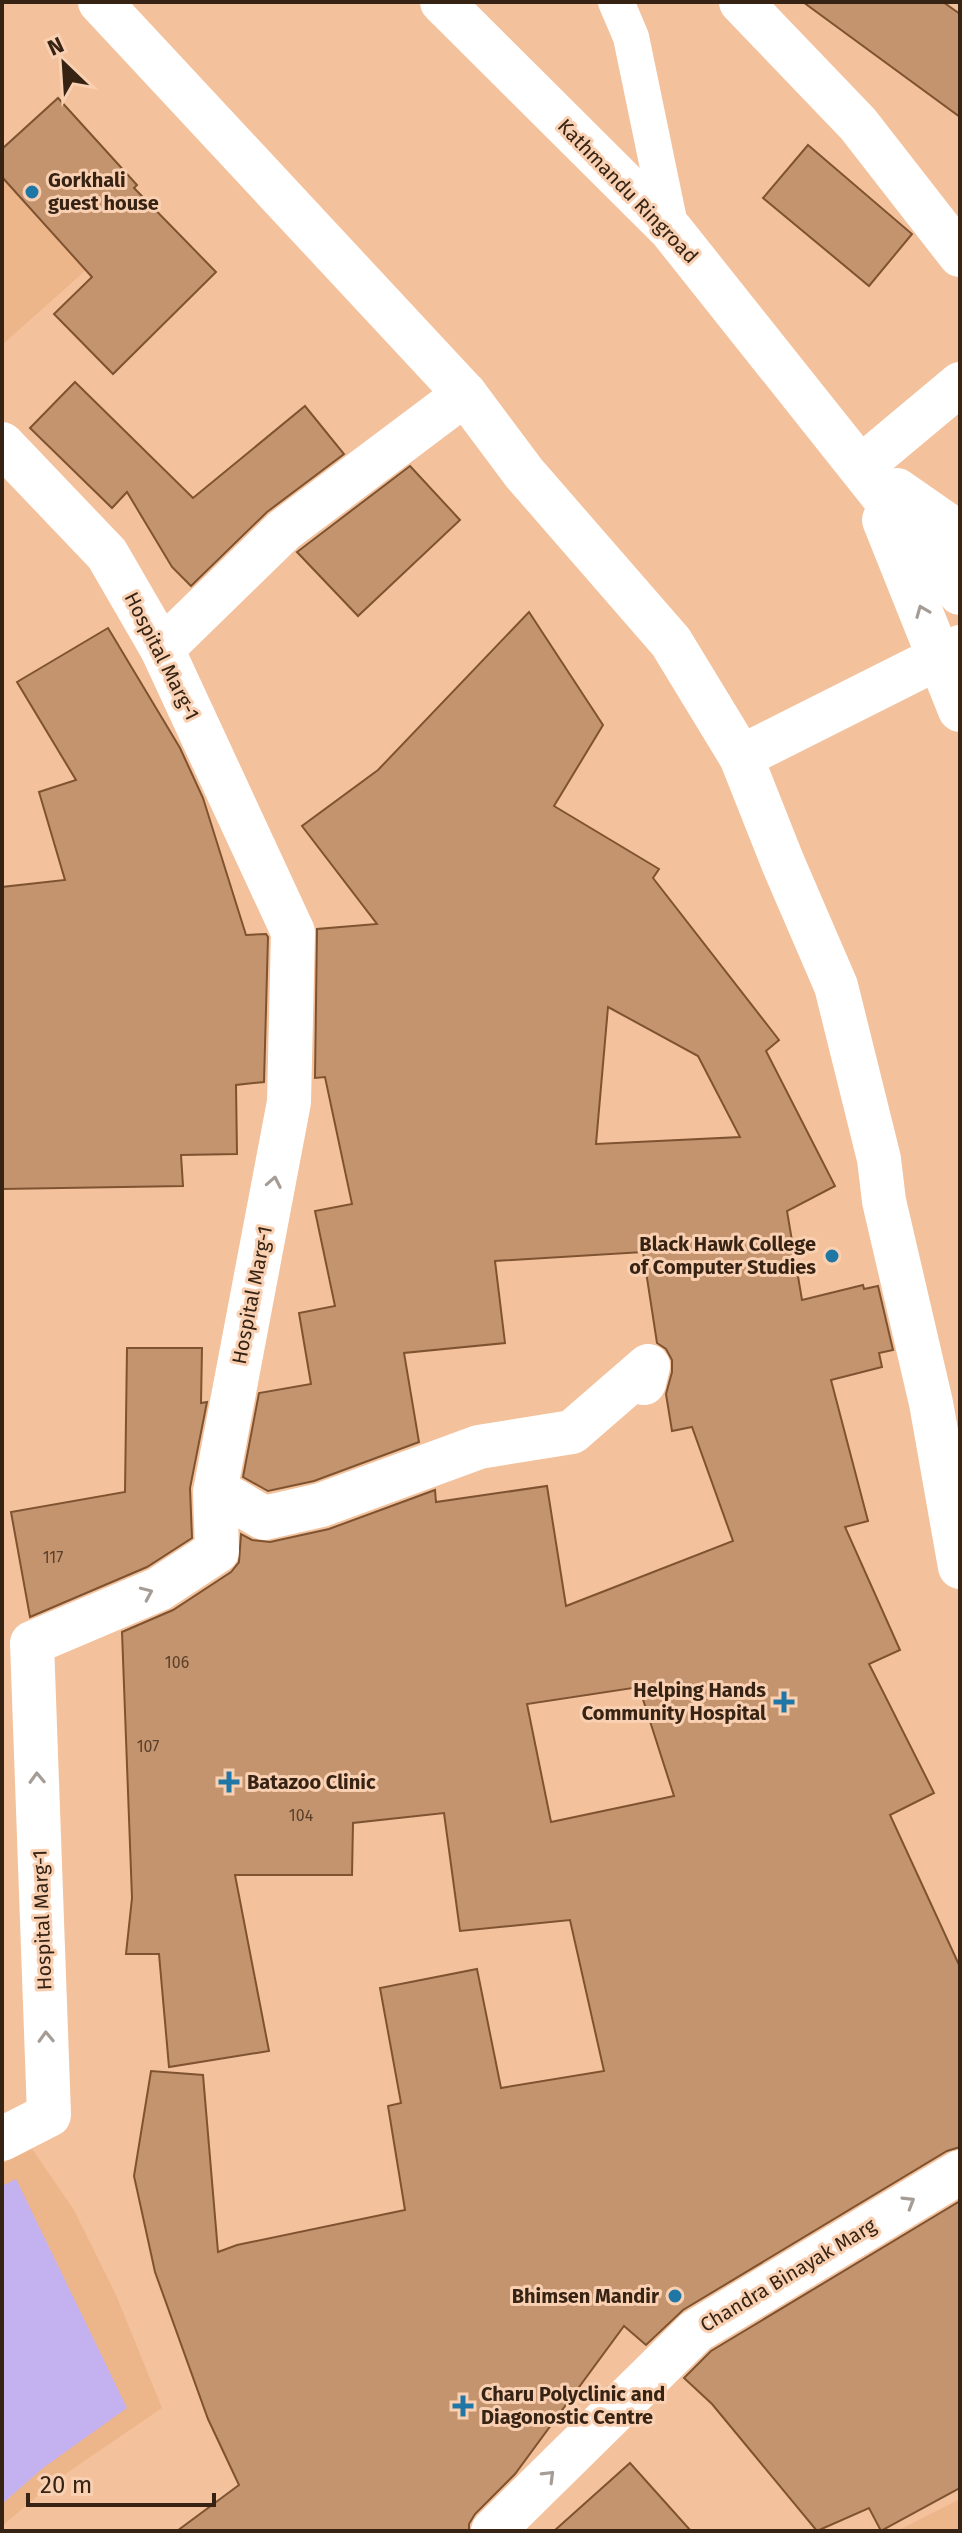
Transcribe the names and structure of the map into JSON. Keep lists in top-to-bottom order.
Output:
{
  "streets": {
    "main road": ["Kathmandu Ringroad", "Hospital Marg-1", "Chandra Binayak Marg"]
  },
  "one_way": ["Hospital Marg-1", "Chandra Binayak Marg"],
  "places": {
    "other": ["Gorkhali guest house", "Black Hawk College of Computer Studies", "Bhimsen Mandir"],
    "health": ["Helping Hands Community Hospital", "Batazoo Clinic", "Charu Polyclinic and Diagonostic Centre"]
  },
  "house_numbers": [
    "117",
    "106",
    "107",
    "104"
  ],
  "scale_bar": "20 m",
  "north": "top left"
}
